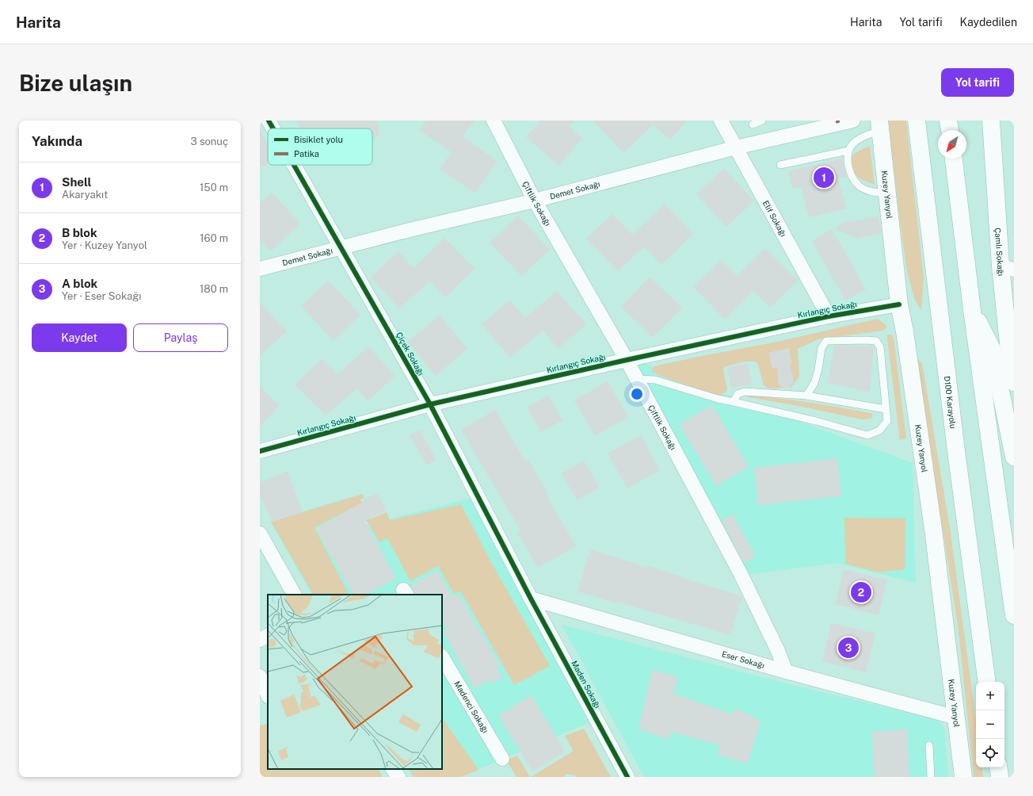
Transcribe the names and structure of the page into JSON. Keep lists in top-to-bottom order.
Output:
{
  "streets": {
    "main road": ["Kuzey Yanyol", "Çamlı Sokağı", "D100 Karayolu"],
    "street": [
      "Demet Sokağı",
      "Çiftlik Sokağı",
      "Elif Sokağı",
      "Kırlangıç Sokağı",
      "Çiçek Sokağı",
      "Eser Sokağı",
      "Maden Sokağı",
      "Madenci Sokağı"
    ]
  },
  "crossings": [
    ["Demet Sokağı", "Çiftlik Sokağı"],
    ["Demet Sokağı", "Elif Sokağı"],
    ["Demet Sokağı", "Çiçek Sokağı"],
    ["Kuzey Yanyol", "Kırlangıç Sokağı"],
    ["Kuzey Yanyol", "Eser Sokağı"],
    ["Çiftlik Sokağı", "Kırlangıç Sokağı"],
    ["Çiftlik Sokağı", "Eser Sokağı"],
    ["Elif Sokağı", "Kırlangıç Sokağı"],
    ["Kırlangıç Sokağı", "Çiçek Sokağı"],
    ["Çiçek Sokağı", "Eser Sokağı"],
    ["Çiçek Sokağı", "Maden Sokağı"],
    ["Eser Sokağı", "Maden Sokağı"]
  ],
  "legend": ["Bisiklet yolu", "Patika"],
  "north": "bottom left",
  "page": {
    "header": "Harita",
    "nav": ["Harita", "Yol tarifi", "Kaydedilen"],
    "buttons": [
      "Yol tarifi",
      ["Kaydet", "Paylaş"]
    ],
    "title": "Bize ulaşın",
    "heading": ["Yakında", "3 sonuç"],
    "list": [
      {
        "mark": "1",
        "name": "Shell",
        "note": "Akaryakıt",
        "value": "150 m"
      },
      {
        "mark": "2",
        "name": "B blok",
        "note": "Yer · Kuzey Yanyol",
        "value": "160 m"
      },
      {
        "mark": "3",
        "name": "A blok",
        "note": "Yer · Eser Sokağı",
        "value": "180 m"
      }
    ],
    "pins": ["1", "2", "3"],
    "map_buttons": ["+", "−"]
  }
}
